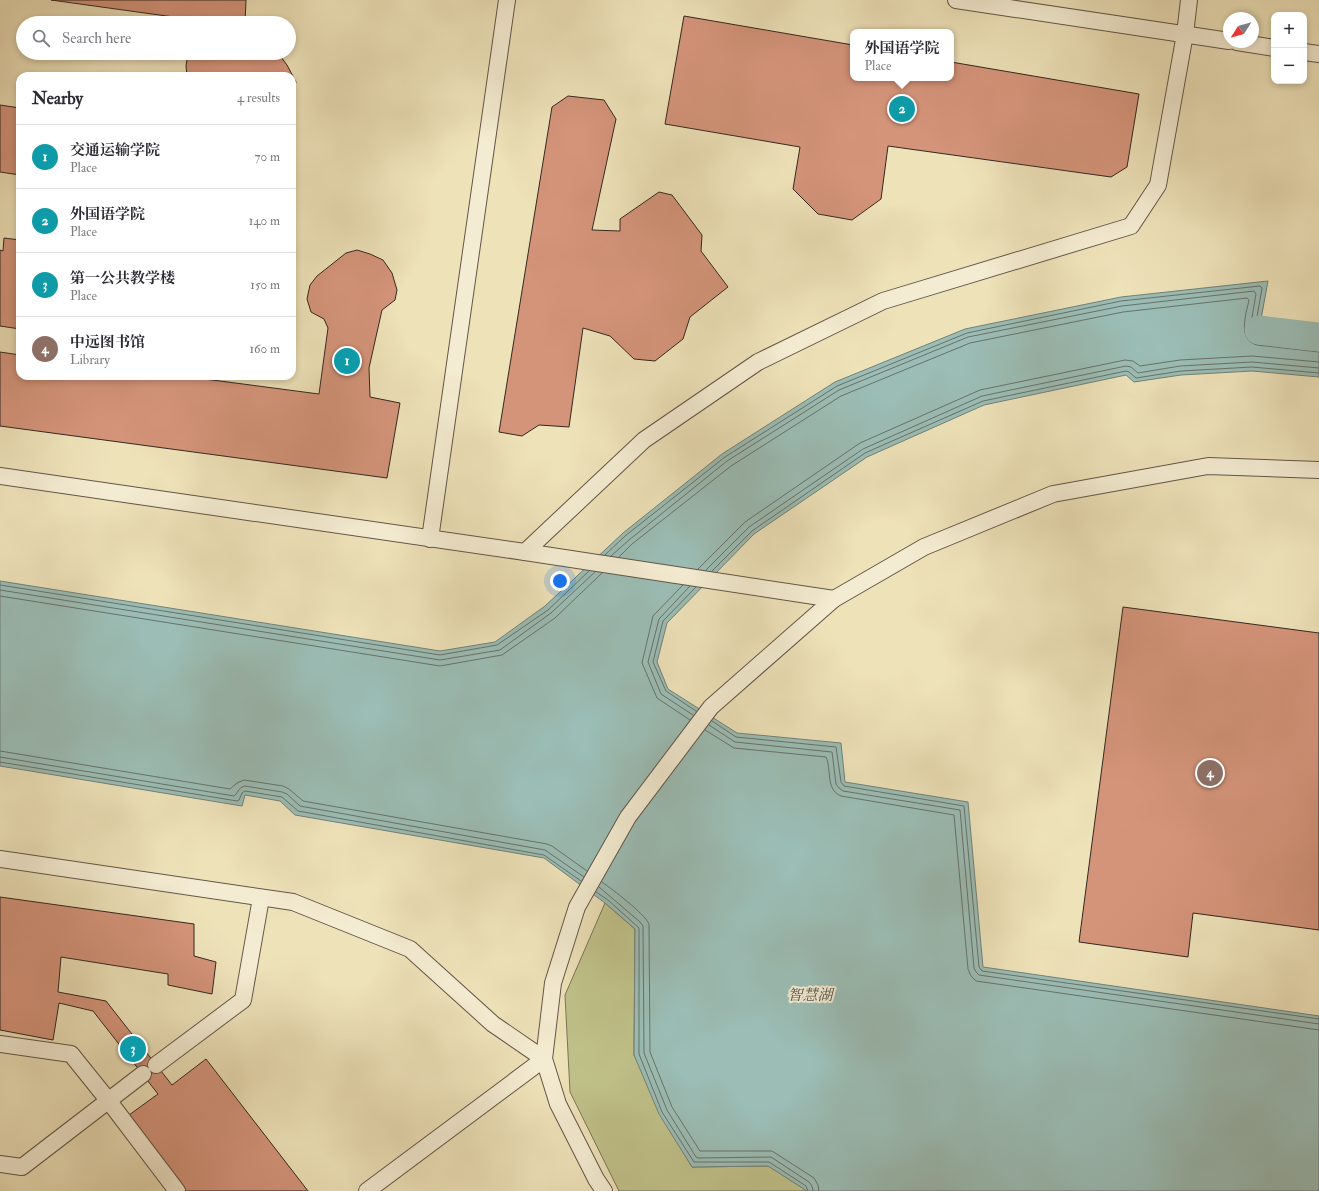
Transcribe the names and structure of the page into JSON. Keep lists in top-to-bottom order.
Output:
{
  "water": ["智慧湖"],
  "north": "bottom left",
  "page": {
    "map_buttons": ["+", "−"],
    "search": "Search here",
    "popup": ["外国语学院", "Place"],
    "heading": ["Nearby", "4 results"],
    "pins": [
      "2",
      "1",
      "4",
      "3"
    ],
    "list": [
      {
        "mark": "1",
        "name": "交通运输学院",
        "note": "Place",
        "value": "70 m"
      },
      {
        "mark": "2",
        "name": "外国语学院",
        "note": "Place",
        "value": "140 m"
      },
      {
        "mark": "3",
        "name": "第一公共教学楼",
        "note": "Place",
        "value": "150 m"
      },
      {
        "mark": "4",
        "name": "中远图书馆",
        "note": "Library",
        "value": "160 m"
      }
    ]
  }
}
